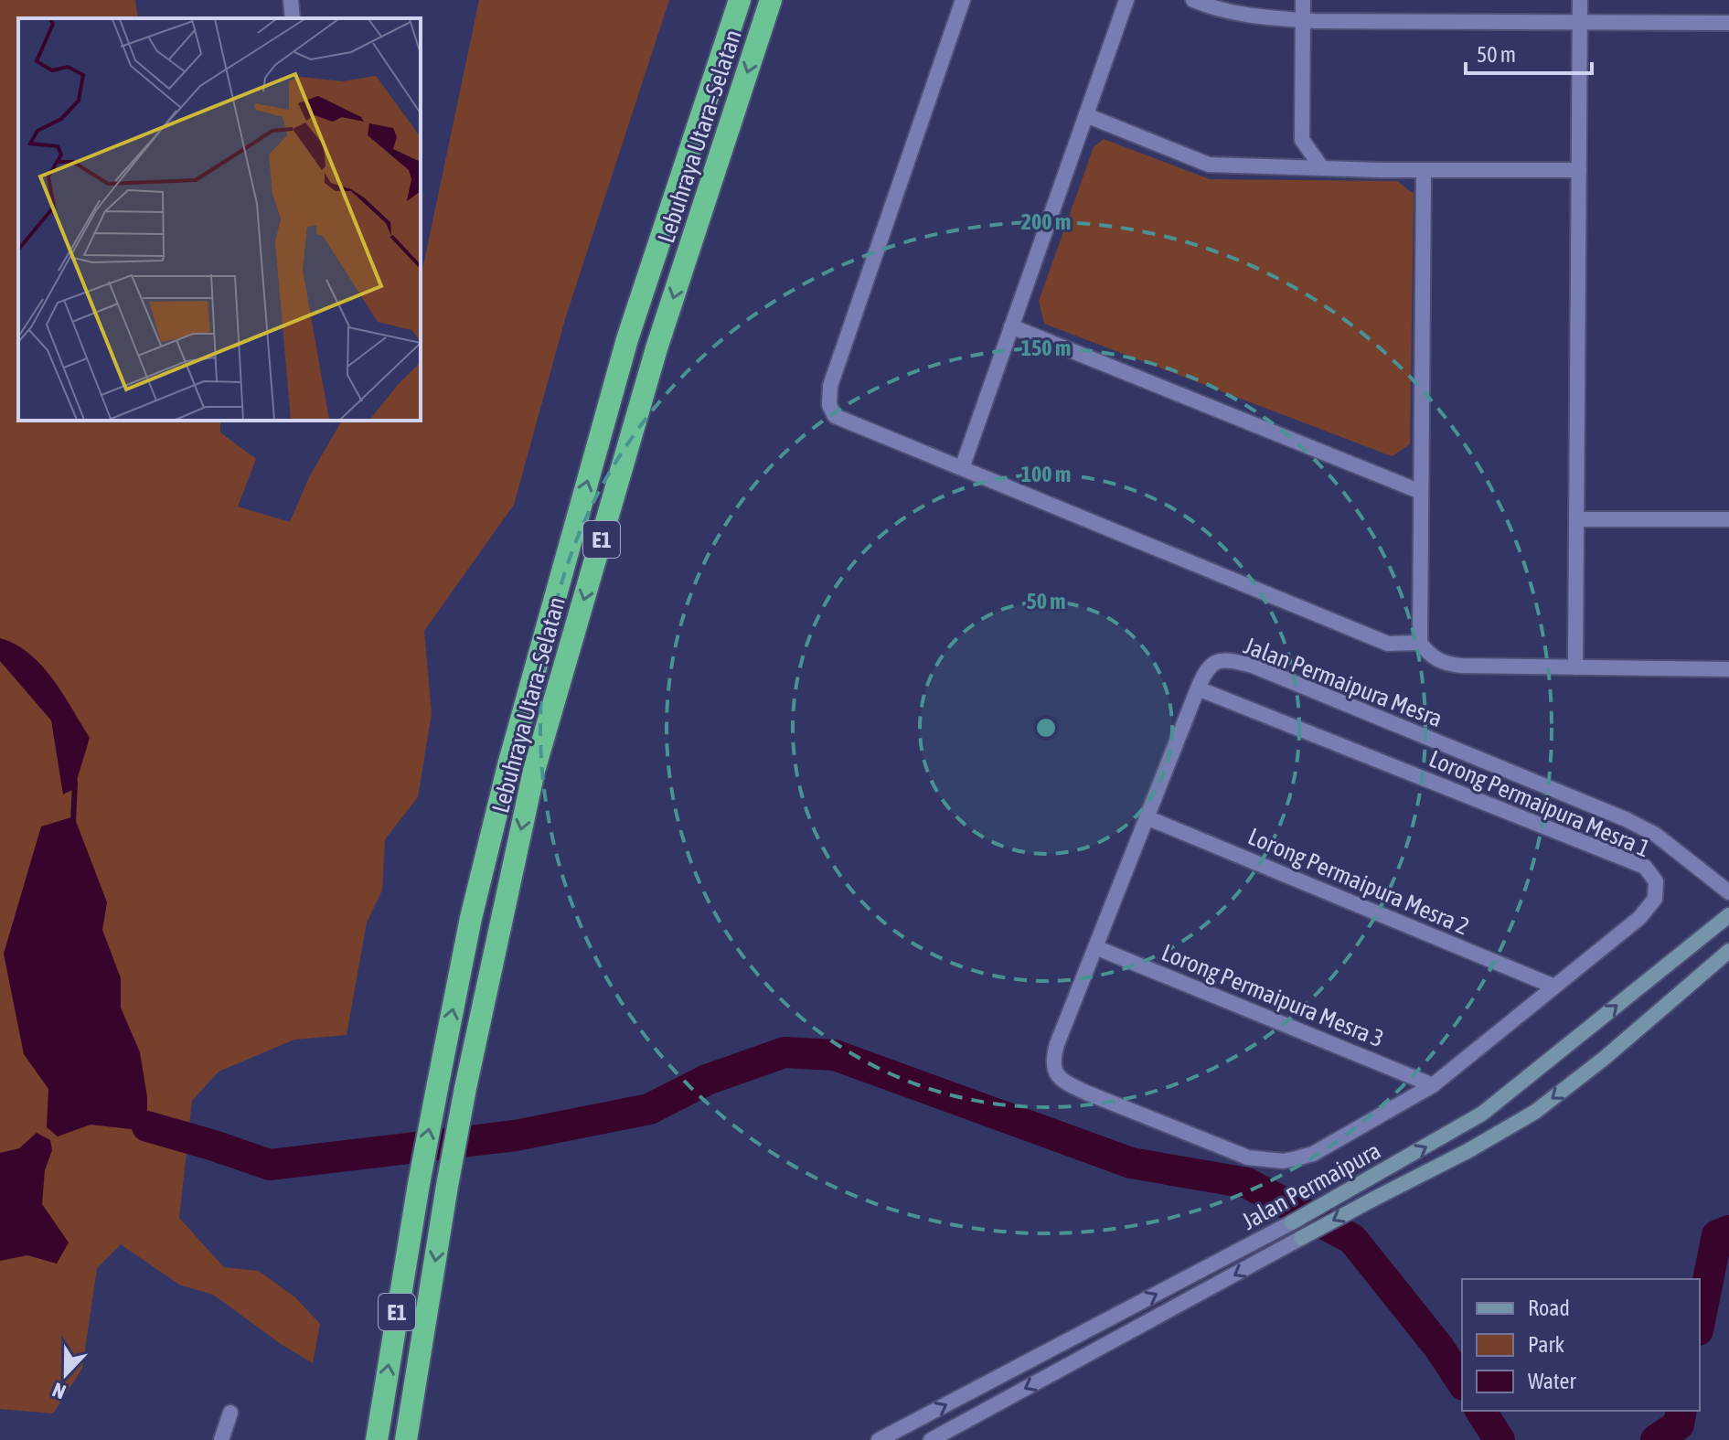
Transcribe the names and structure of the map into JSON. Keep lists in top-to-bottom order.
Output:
{
  "streets": {
    "highway": ["Lebuhraya Utara–Selatan", "E1"],
    "main road": ["Jalan Permaipura"],
    "street": [
      "Jalan Permaipura Mesra",
      "Lorong Permaipura Mesra 1",
      "Lorong Permaipura Mesra 2",
      "Lorong Permaipura Mesra 3"
    ]
  },
  "crossings": [
    ["Jalan Permaipura Mesra", "Lorong Permaipura Mesra 1"],
    ["Jalan Permaipura Mesra", "Lorong Permaipura Mesra 2"],
    ["Jalan Permaipura Mesra", "Lorong Permaipura Mesra 3"],
    ["Lorong Permaipura Mesra 1", "Lorong Permaipura Mesra 2"],
    ["Lorong Permaipura Mesra 1", "Lorong Permaipura Mesra 3"]
  ],
  "legend": ["Road", "Park", "Water"],
  "scale_bar": "50 m",
  "north": "bottom",
  "rings": [
    "200 m",
    "150 m",
    "100 m",
    "50 m"
  ]
}
